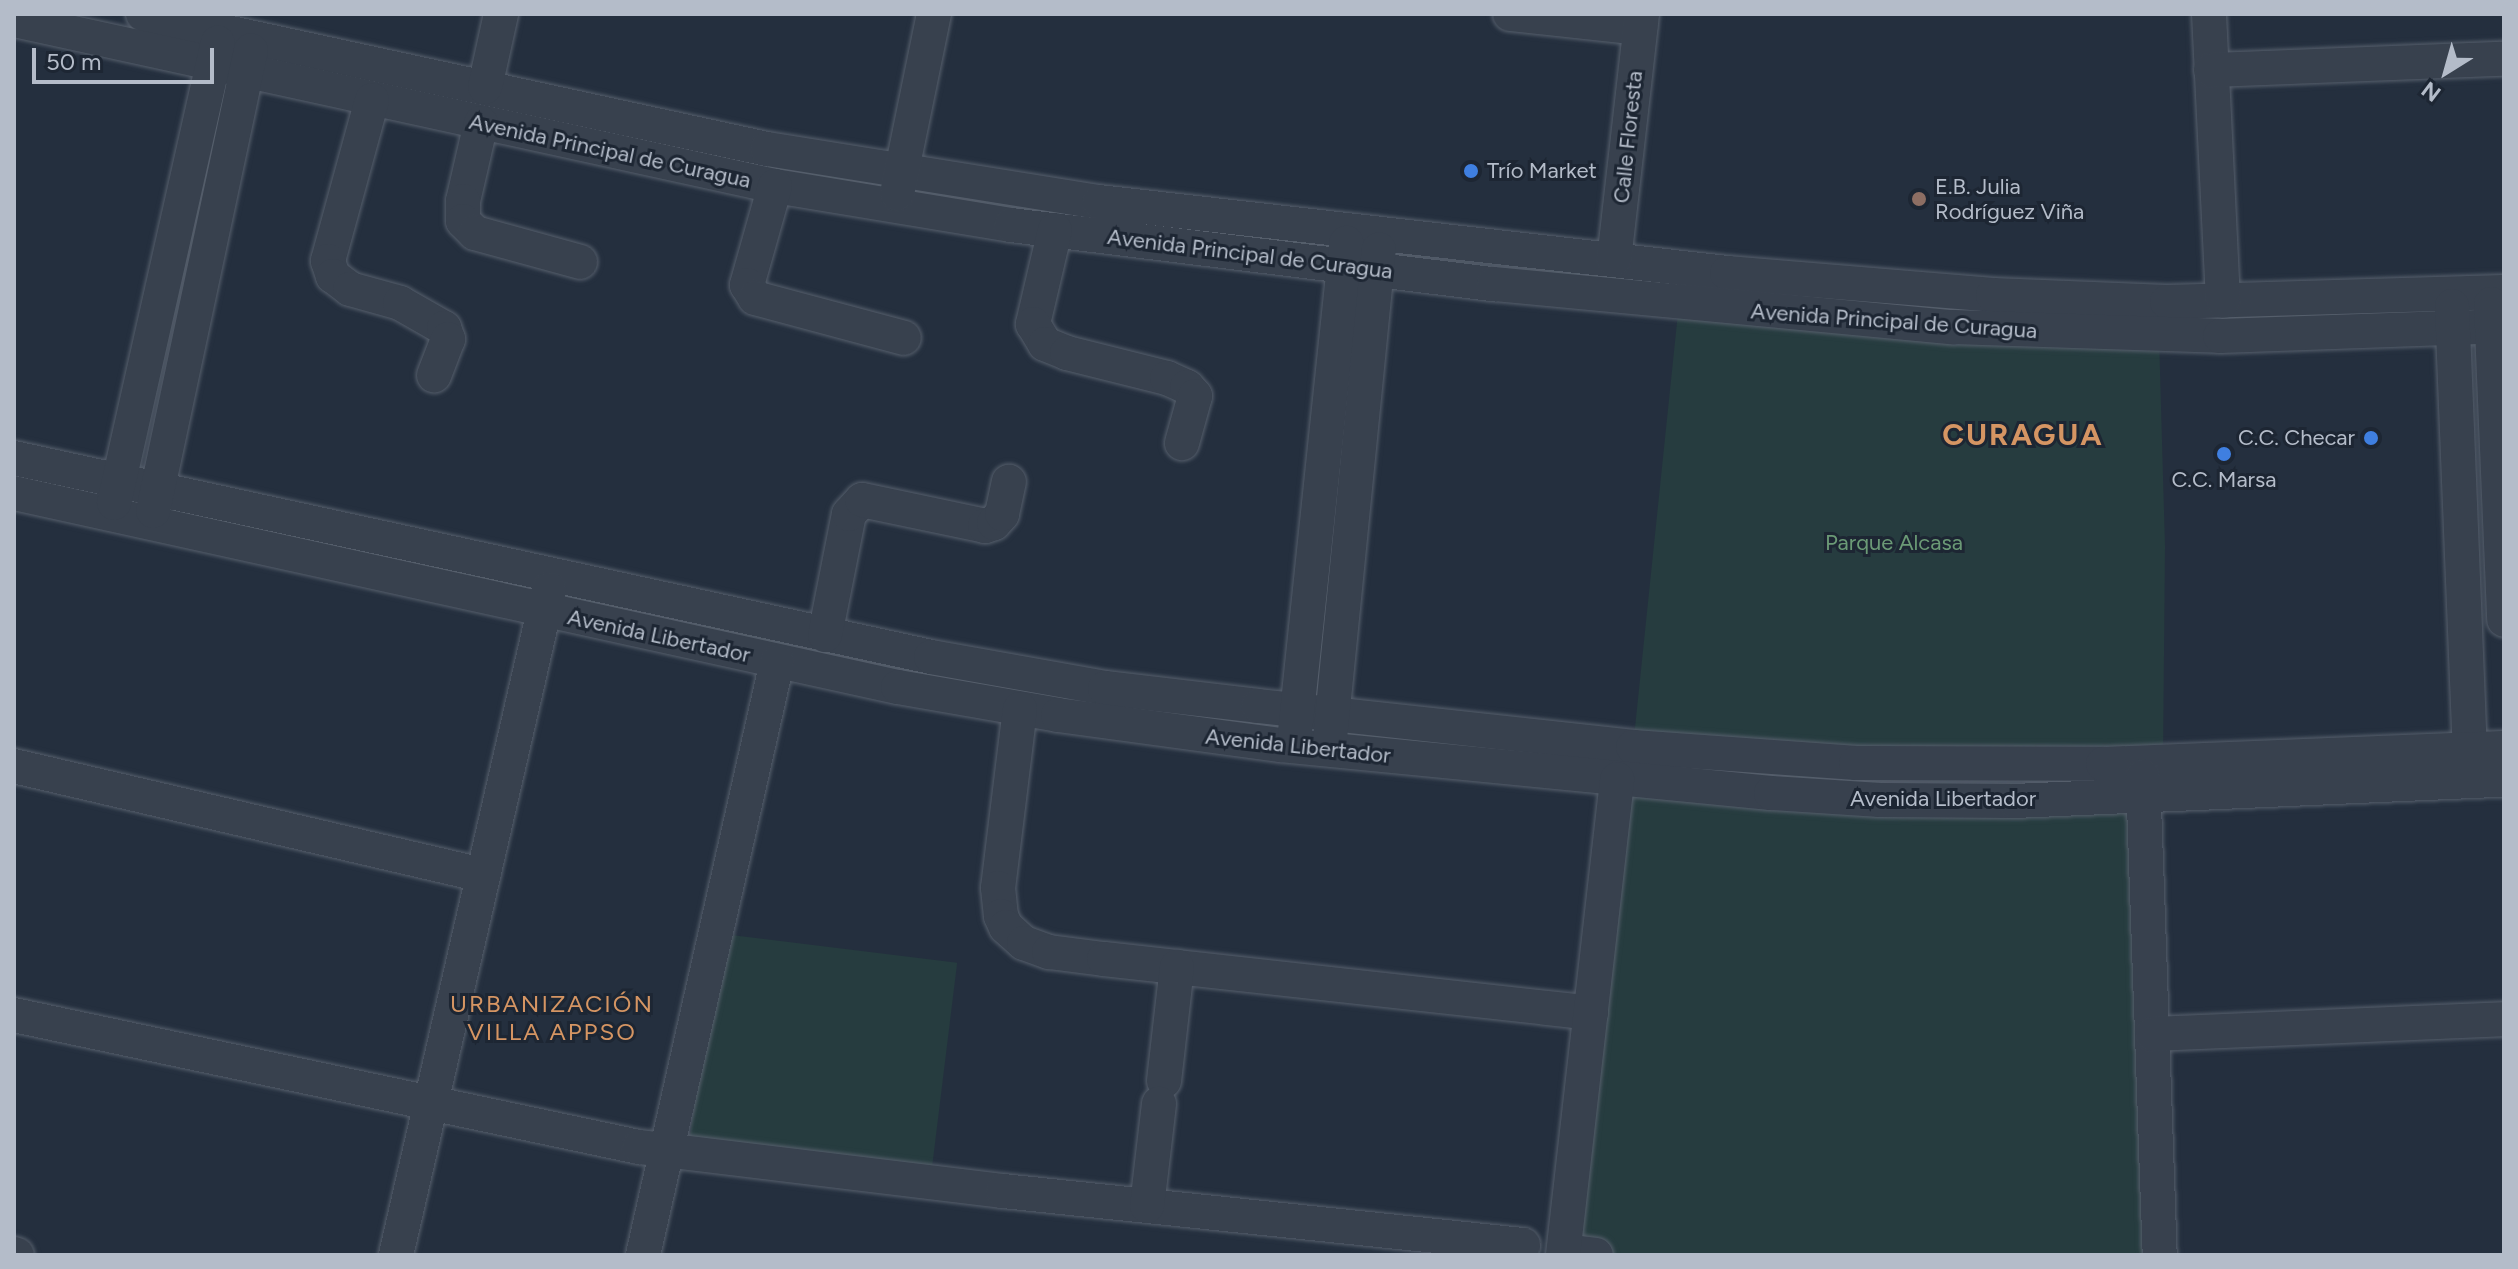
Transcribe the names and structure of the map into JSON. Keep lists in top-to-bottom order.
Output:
{
  "streets": {
    "street": ["Calle Floresta", "Avenida Principal de Curagua", "Avenida Libertador"]
  },
  "crossings": [
    ["Calle Floresta", "Avenida Principal de Curagua"]
  ],
  "districts": ["CURAGUA", "URBANIZACIÓN VILLA APPSO"],
  "parks": ["Parque Alcasa"],
  "places": [
    "Trío Market",
    "E.B. Julia Rodríguez Viña",
    "C.C. Checar",
    "C.C. Marsa"
  ],
  "scale_bar": "50 m",
  "north": "bottom left"
}
